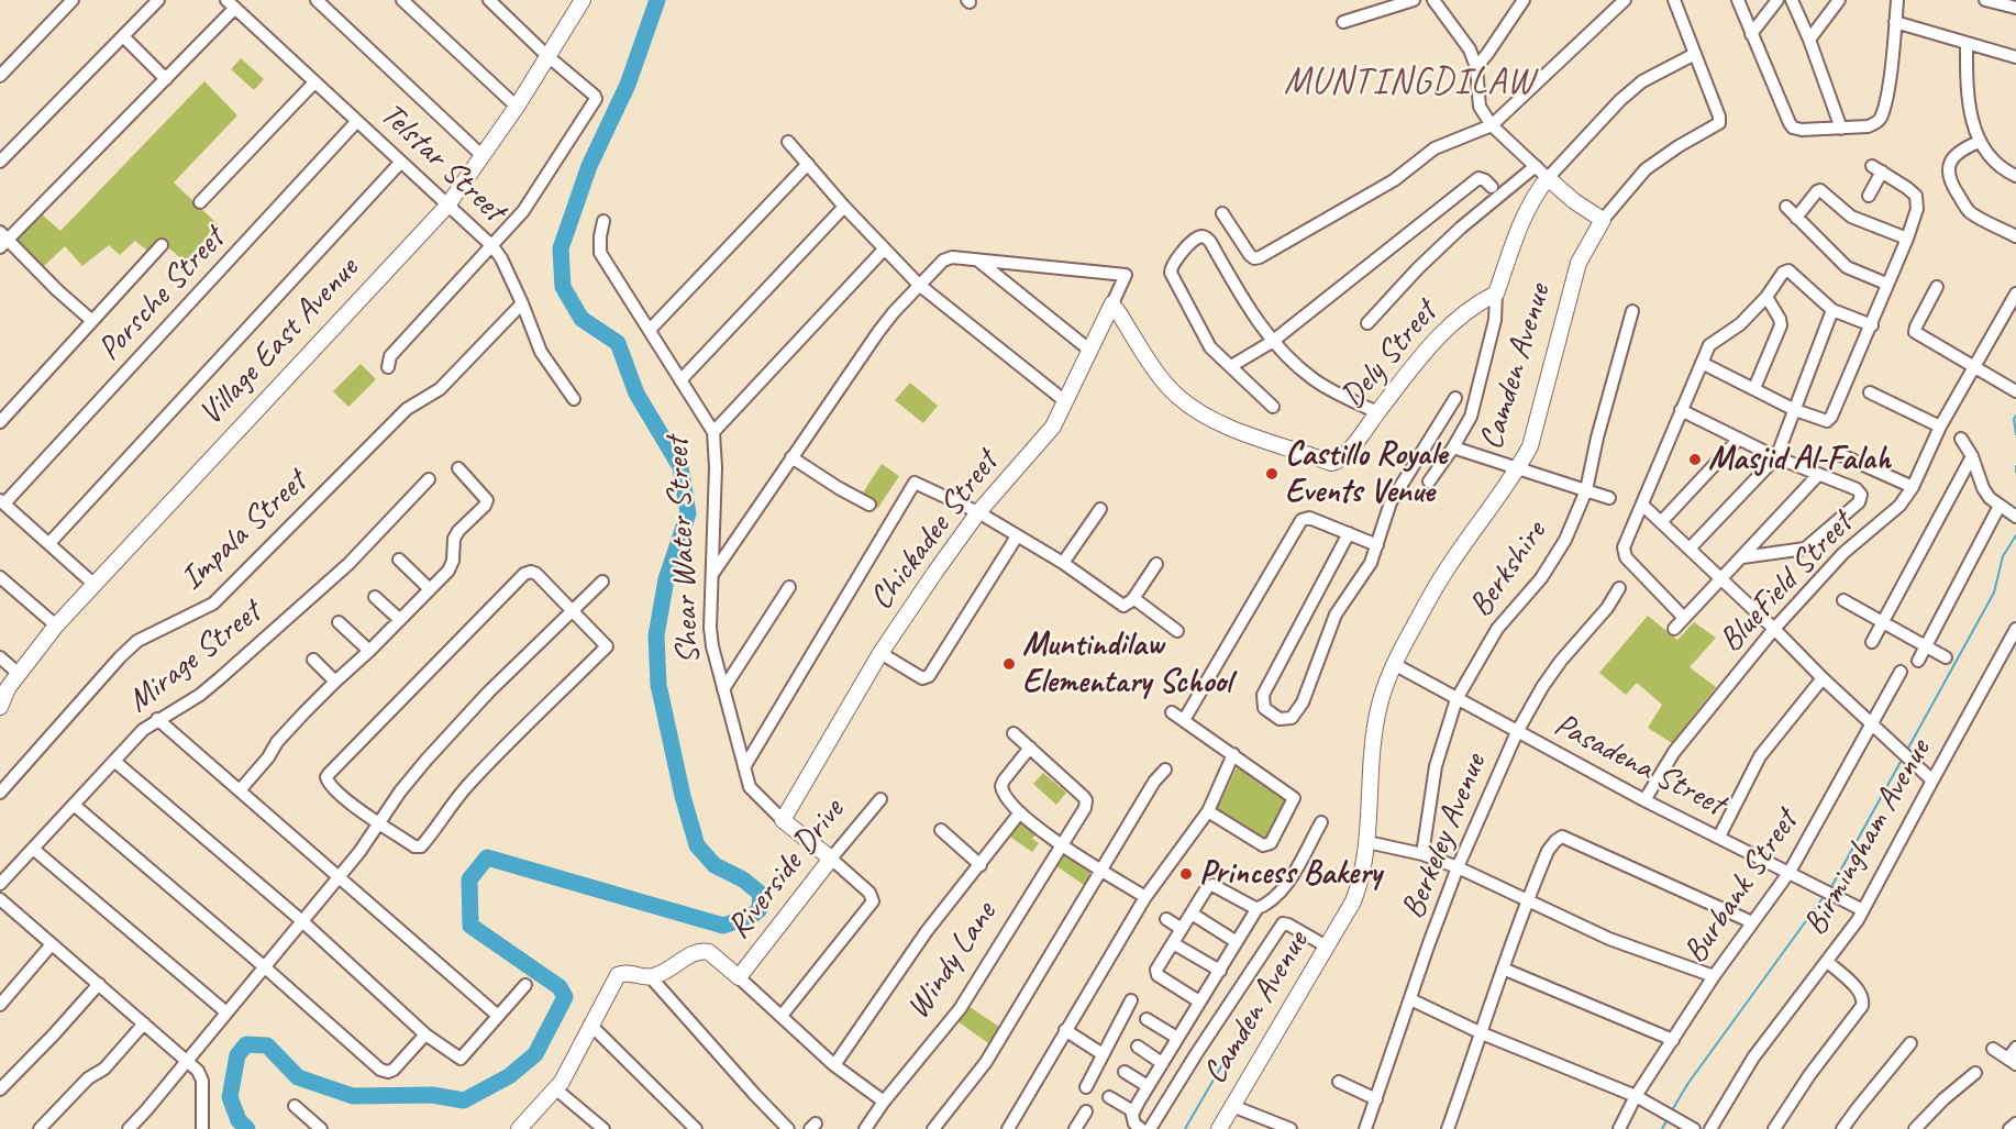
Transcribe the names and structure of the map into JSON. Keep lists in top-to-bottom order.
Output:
{
  "streets": {
    "street": [
      "Telstar Street",
      "Porsche Street",
      "Village East Avenue",
      "Dely Street",
      "Camden Avenue",
      "Impala Street",
      "Chickadee Street",
      "Shear Water Street",
      "Berkshire",
      "BlueField Street",
      "Mirage Street",
      "Pasadena Street",
      "Berkeley Avenue",
      "Birmingham Avenue",
      "Riverside Drive",
      "Burbank Street",
      "Windy Lane"
    ]
  },
  "crossings": [
    ["Telstar Street", "Porsche Street"],
    ["Telstar Street", "Village East Avenue"],
    ["Telstar Street", "Impala Street"],
    ["Dely Street", "Chickadee Street"],
    ["Camden Avenue", "Pasadena Street"],
    ["Chickadee Street", "Shear Water Street"],
    ["Shear Water Street", "Riverside Drive"],
    ["Berkshire", "Pasadena Street"],
    ["BlueField Street", "Pasadena Street"],
    ["Pasadena Street", "Berkeley Avenue"],
    ["Pasadena Street", "Birmingham Avenue"],
    ["Pasadena Street", "Burbank Street"]
  ],
  "districts": ["MUNTINGDILAW"],
  "places": [
    "Masjid Al-Falah",
    "Castillo Royale Events Venue",
    "Muntindilaw Elementary School",
    "Princess Bakery"
  ]
}
